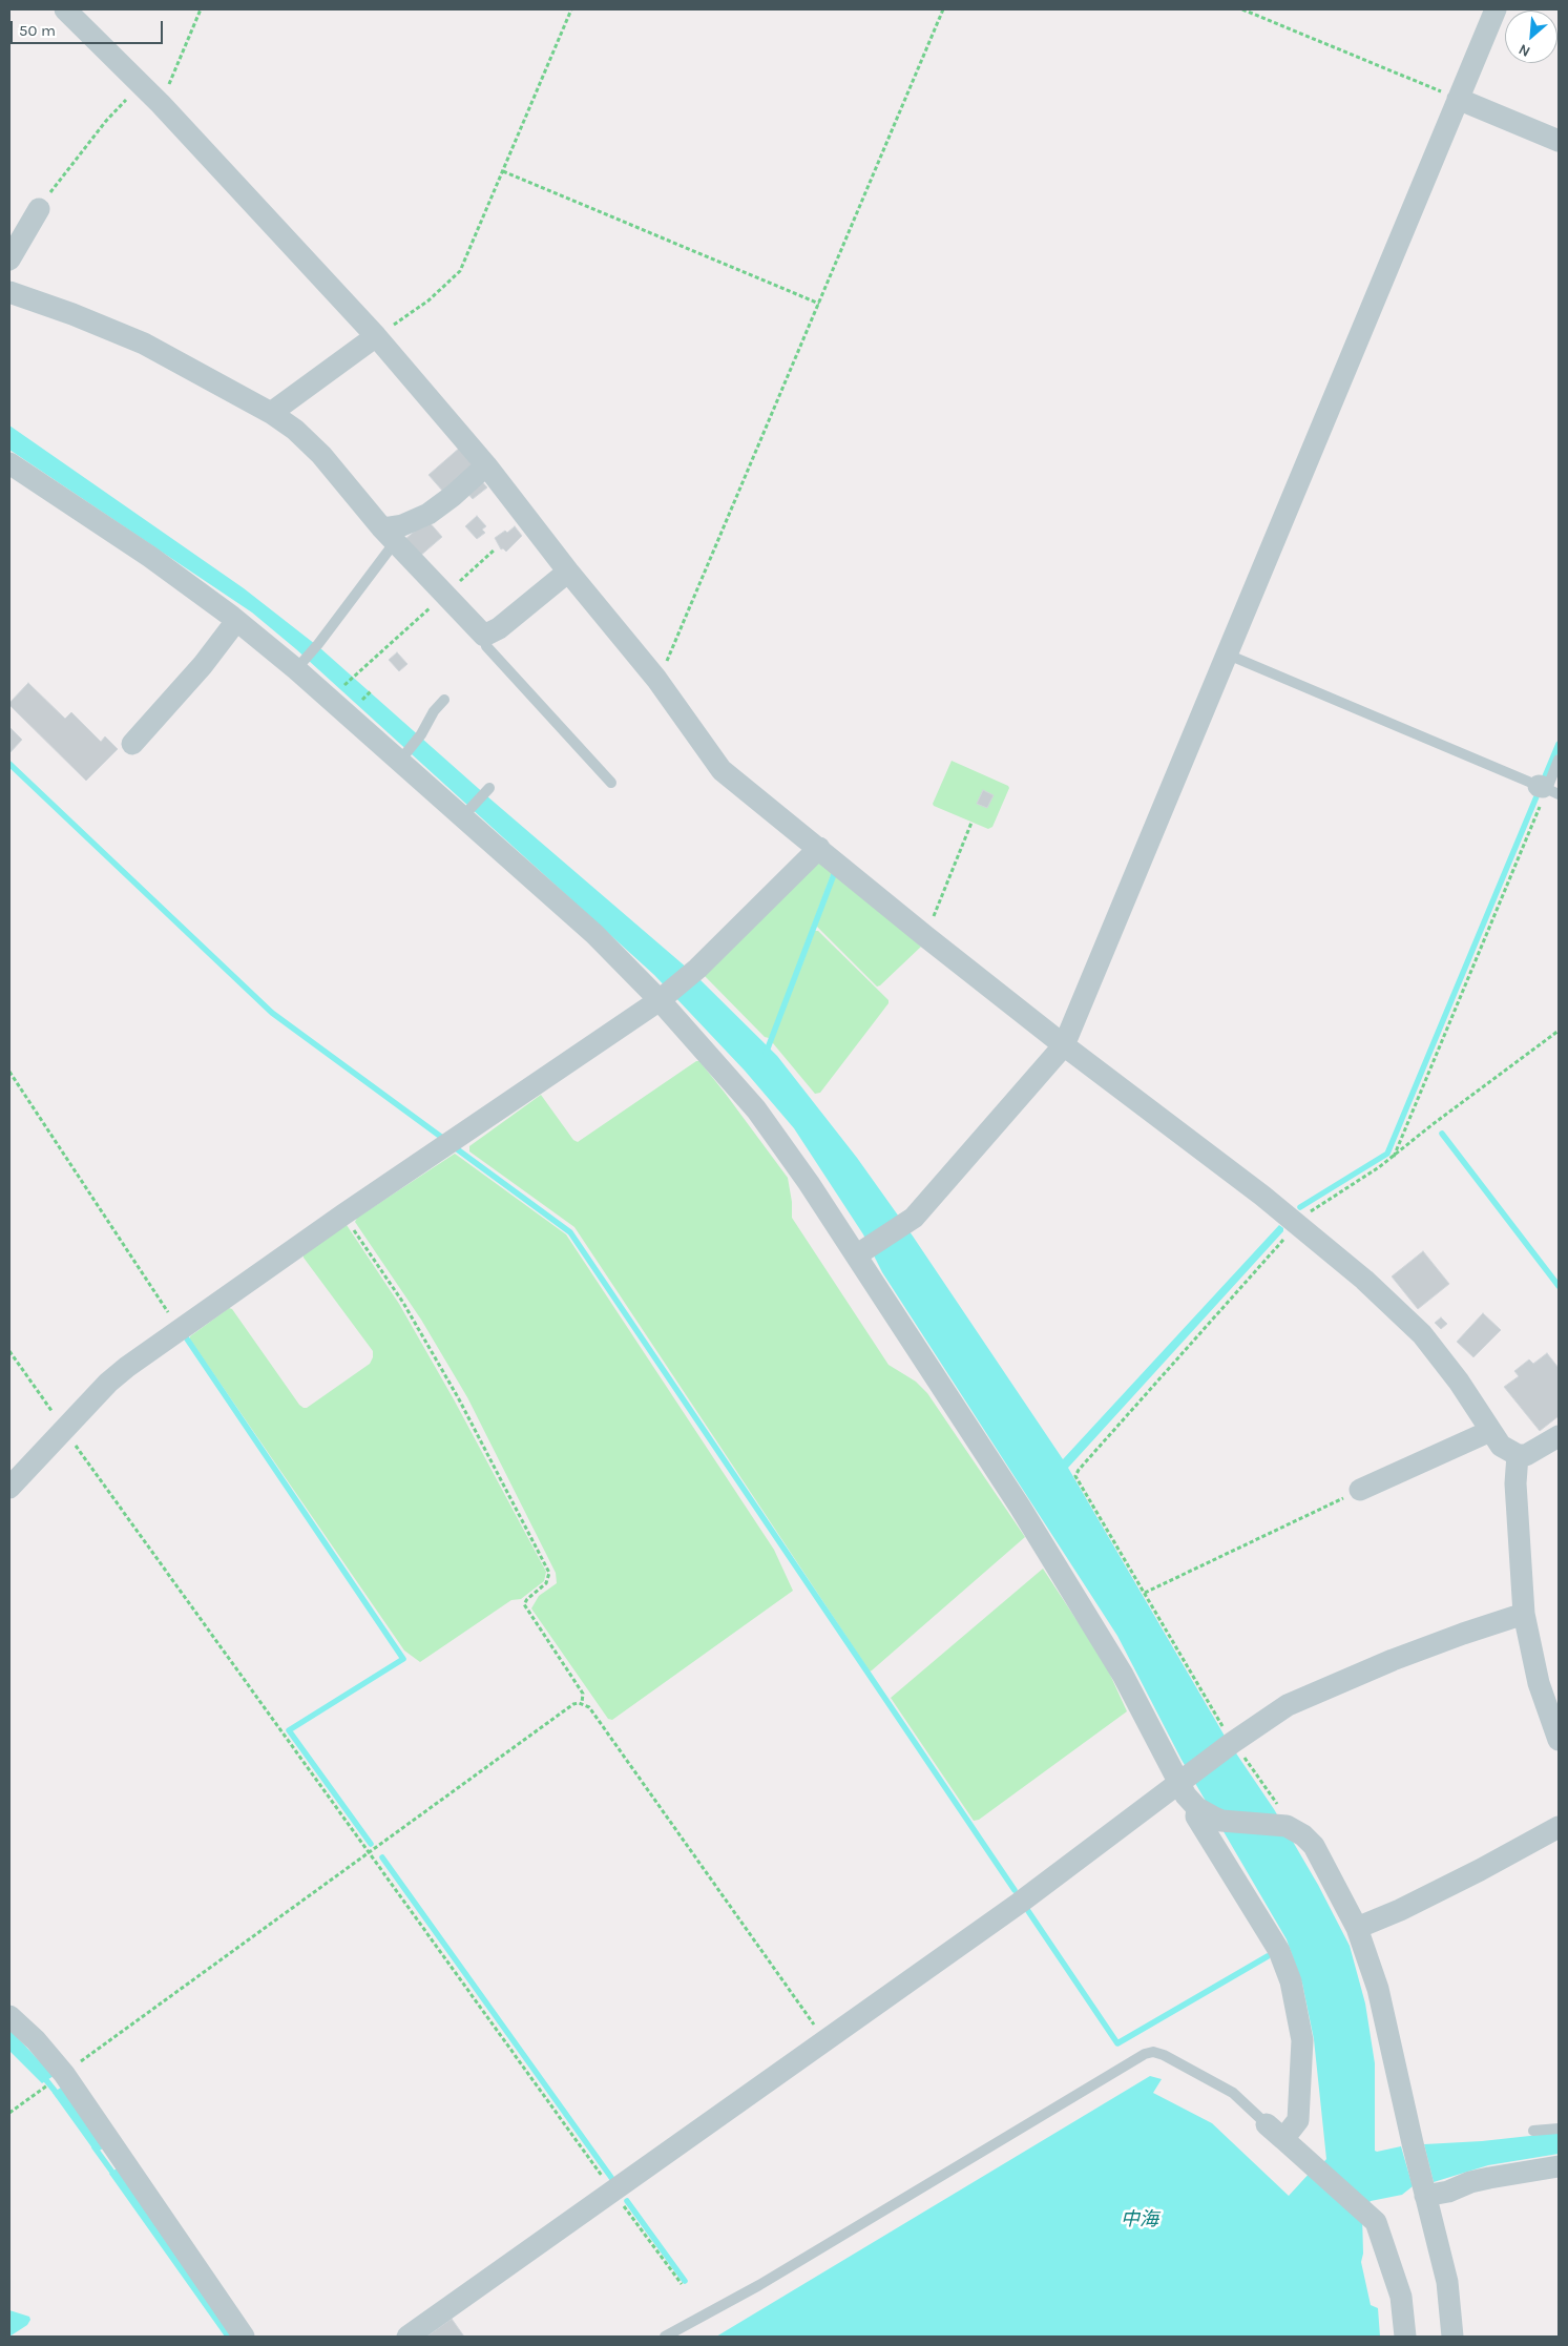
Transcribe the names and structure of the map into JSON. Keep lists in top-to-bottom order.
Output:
{
  "water": ["中海"],
  "scale_bar": "50 m",
  "north": "bottom left"
}
